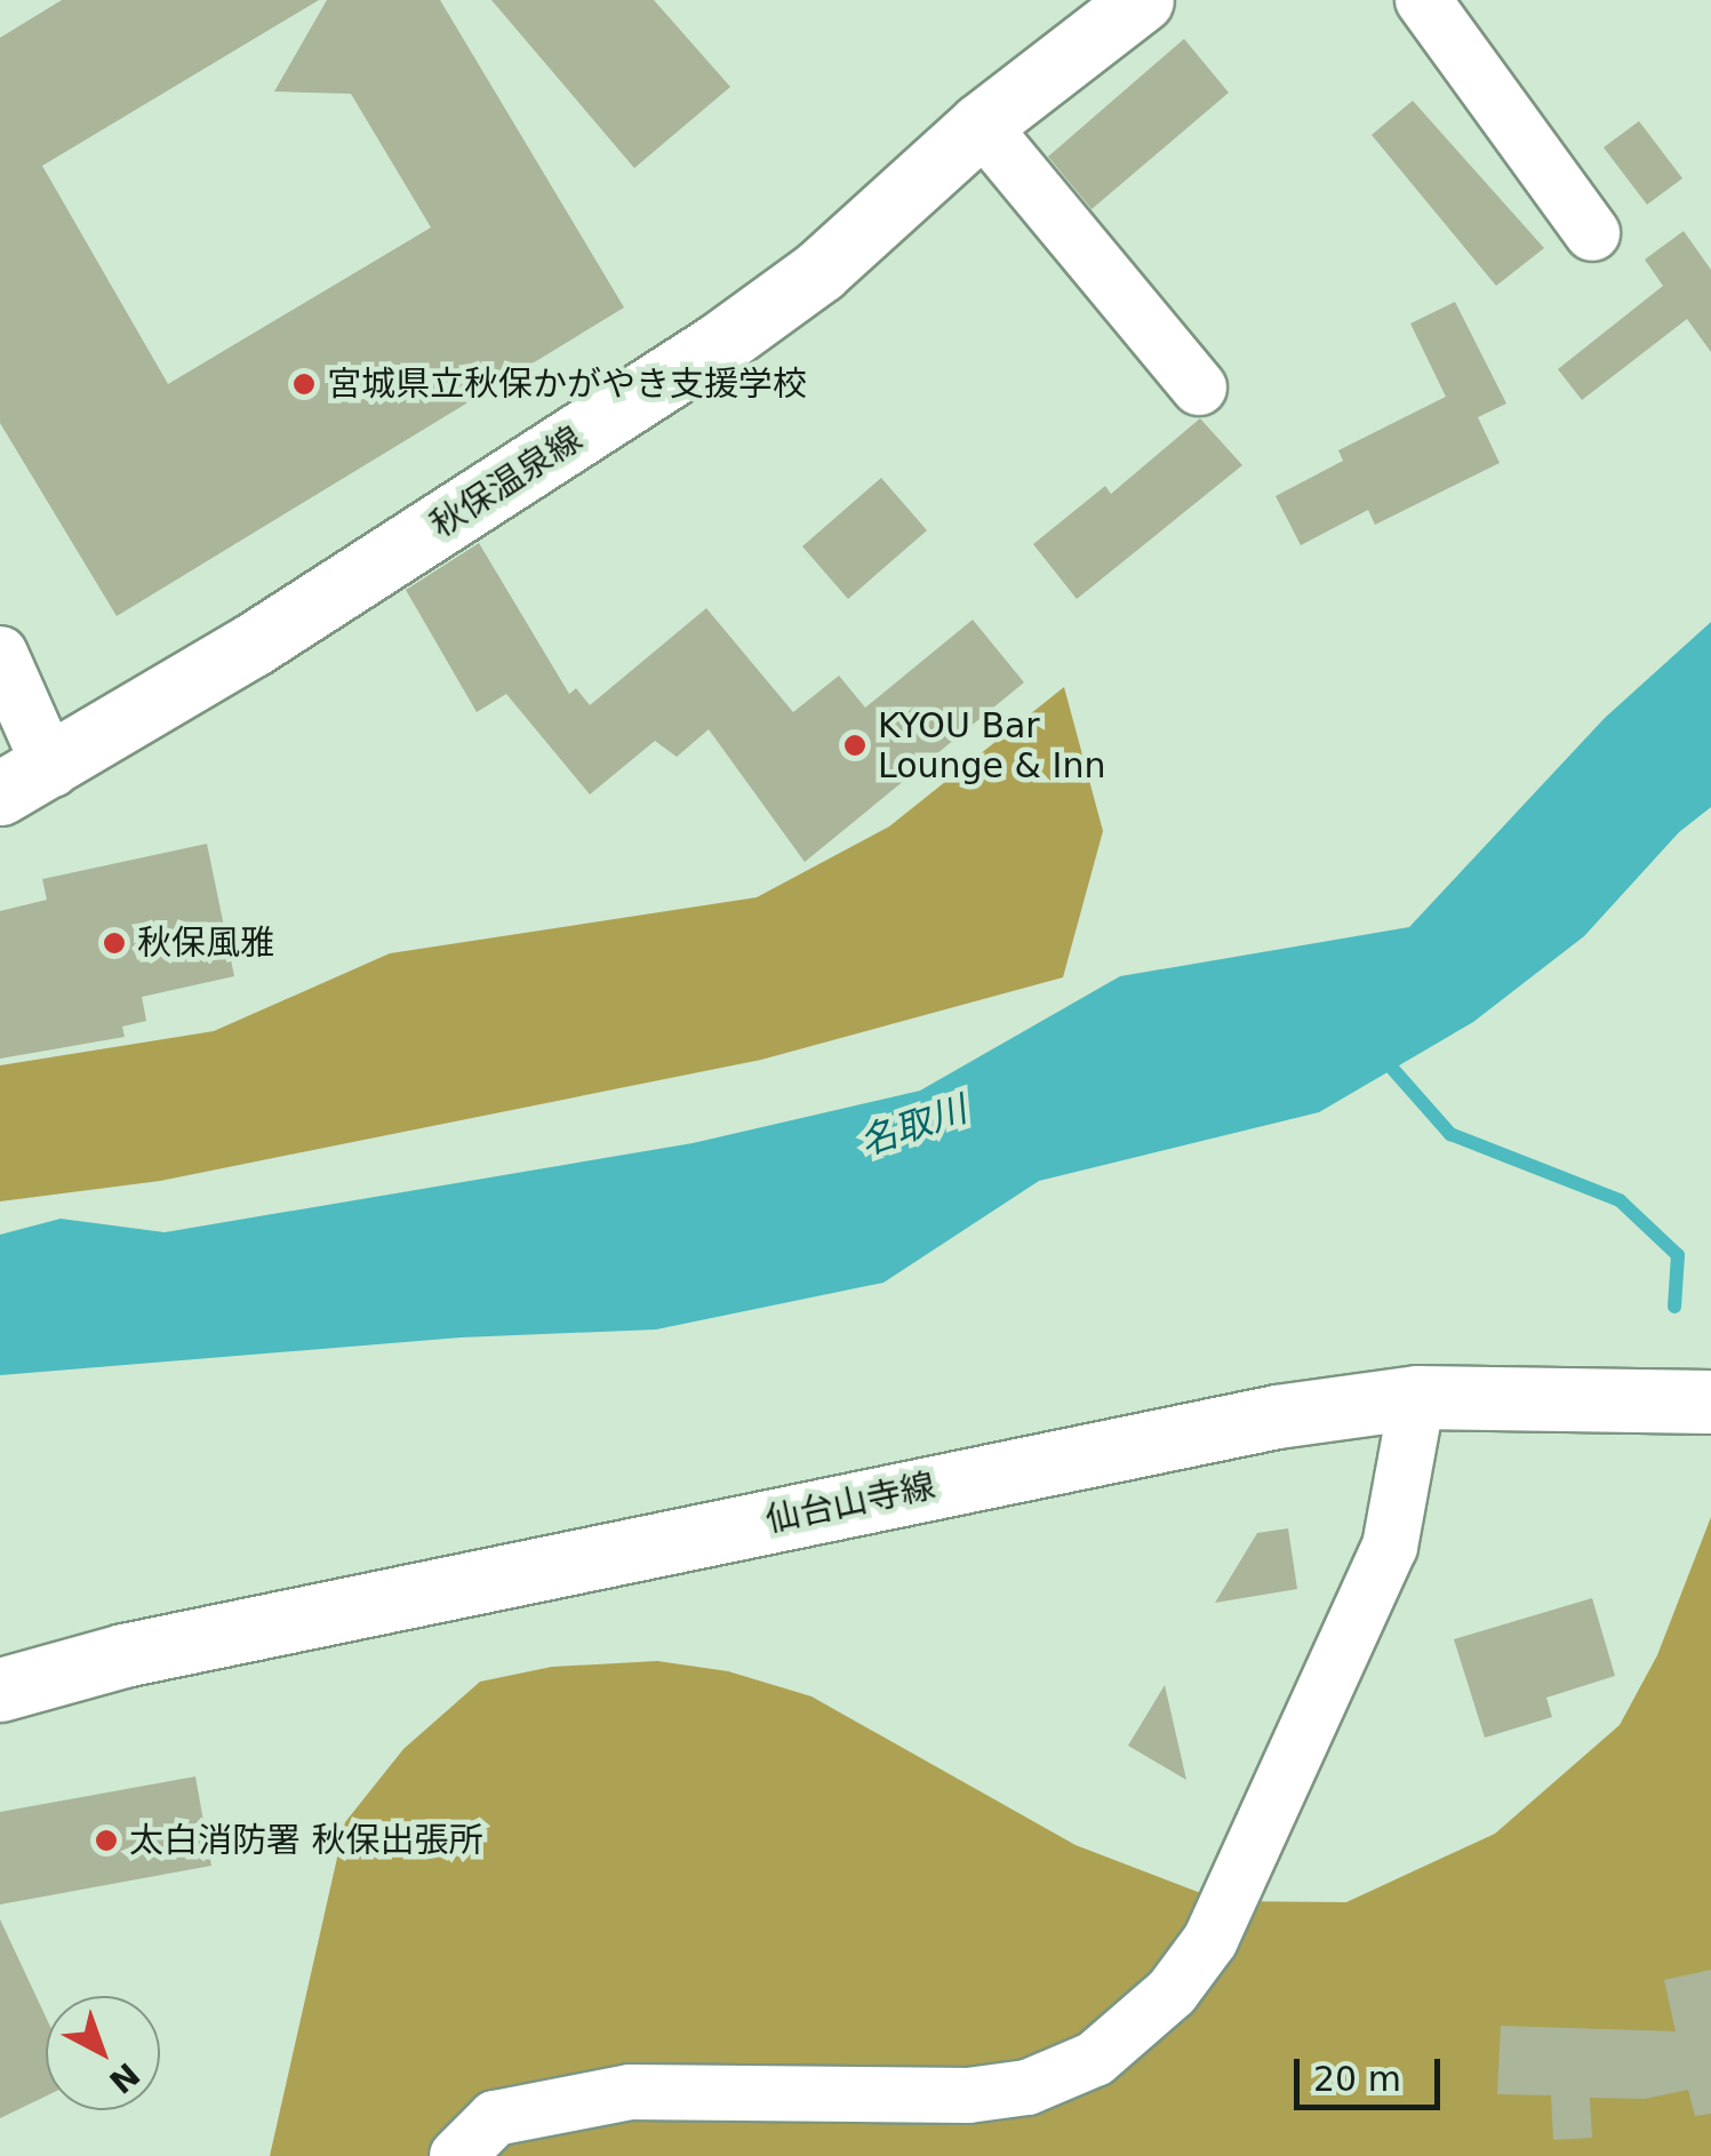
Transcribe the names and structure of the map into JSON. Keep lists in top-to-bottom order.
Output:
{
  "streets": {
    "main road": ["秋保温泉線", "仙台山寺線"]
  },
  "water": ["名取川"],
  "places": [
    "宮城県立秋保かがやき支援学校",
    "KYOU Bar Lounge & Inn",
    "秋保風雅",
    "太白消防署 秋保出張所"
  ],
  "scale_bar": "20 m",
  "north": "bottom right"
}
